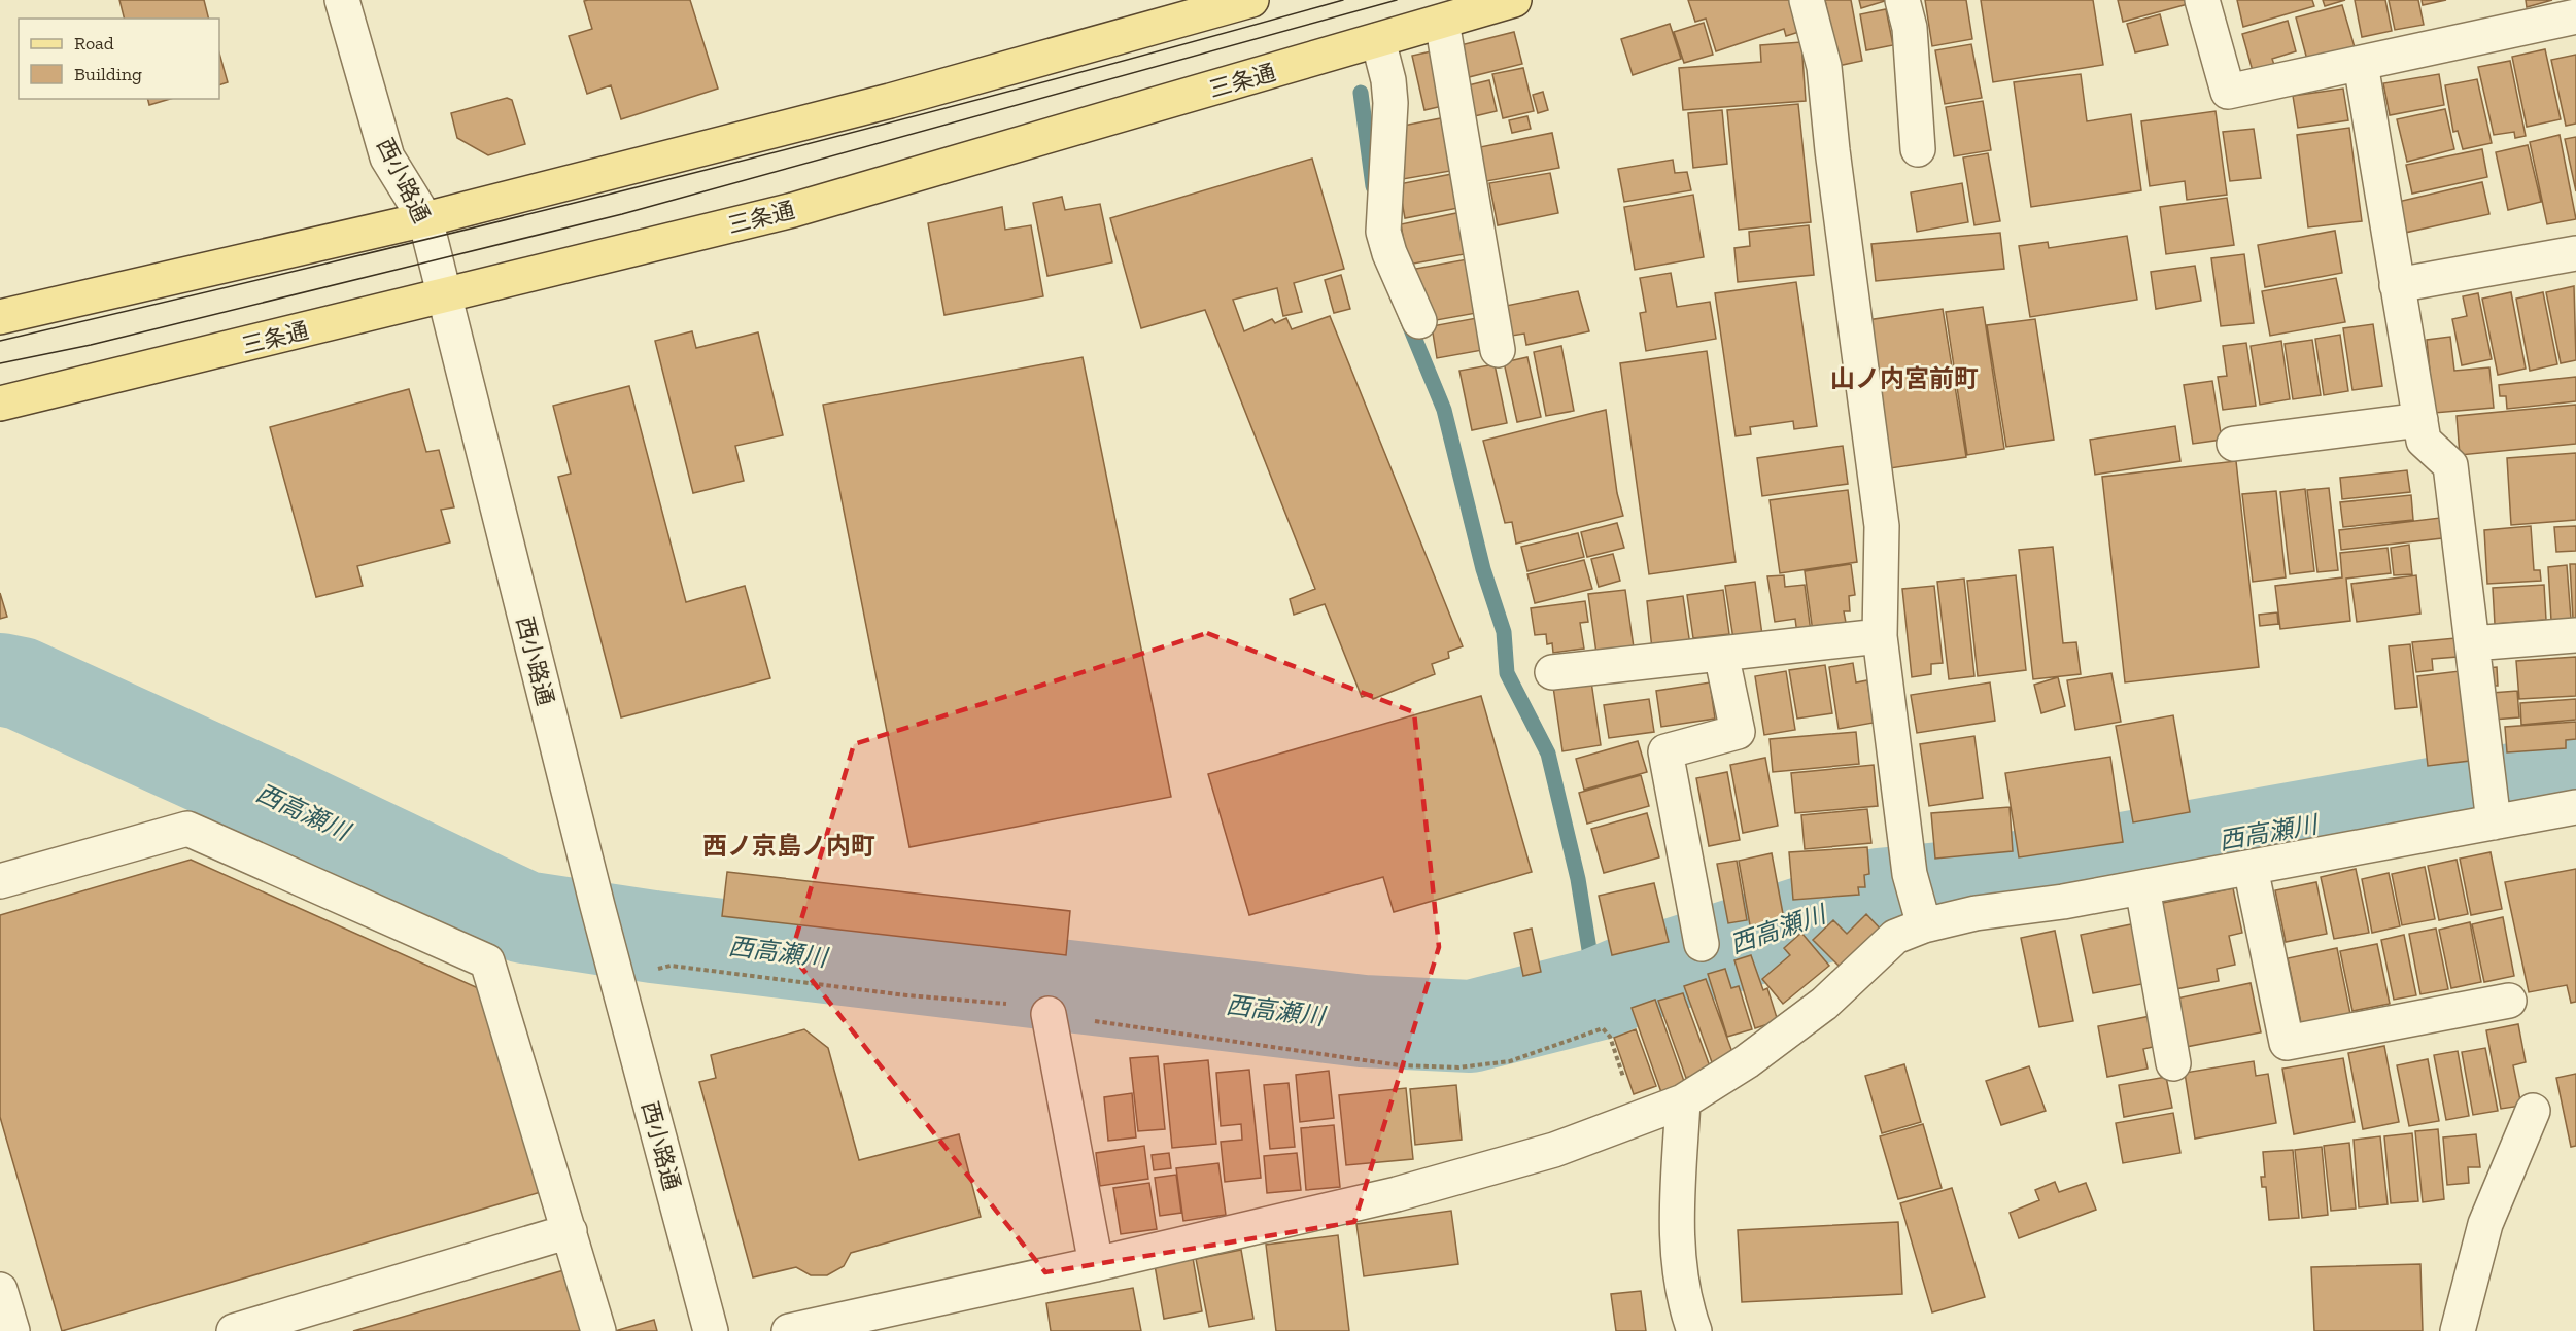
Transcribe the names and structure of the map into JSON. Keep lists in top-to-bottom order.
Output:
{
  "streets": {
    "main road": ["三条通"],
    "street": ["西小路通"]
  },
  "crossings": [
    ["三条通", "西小路通"]
  ],
  "districts": ["山ノ内宮前町", "西ノ京島ノ内町"],
  "water": ["西高瀬川"],
  "legend": ["Road", "Building"]
}
